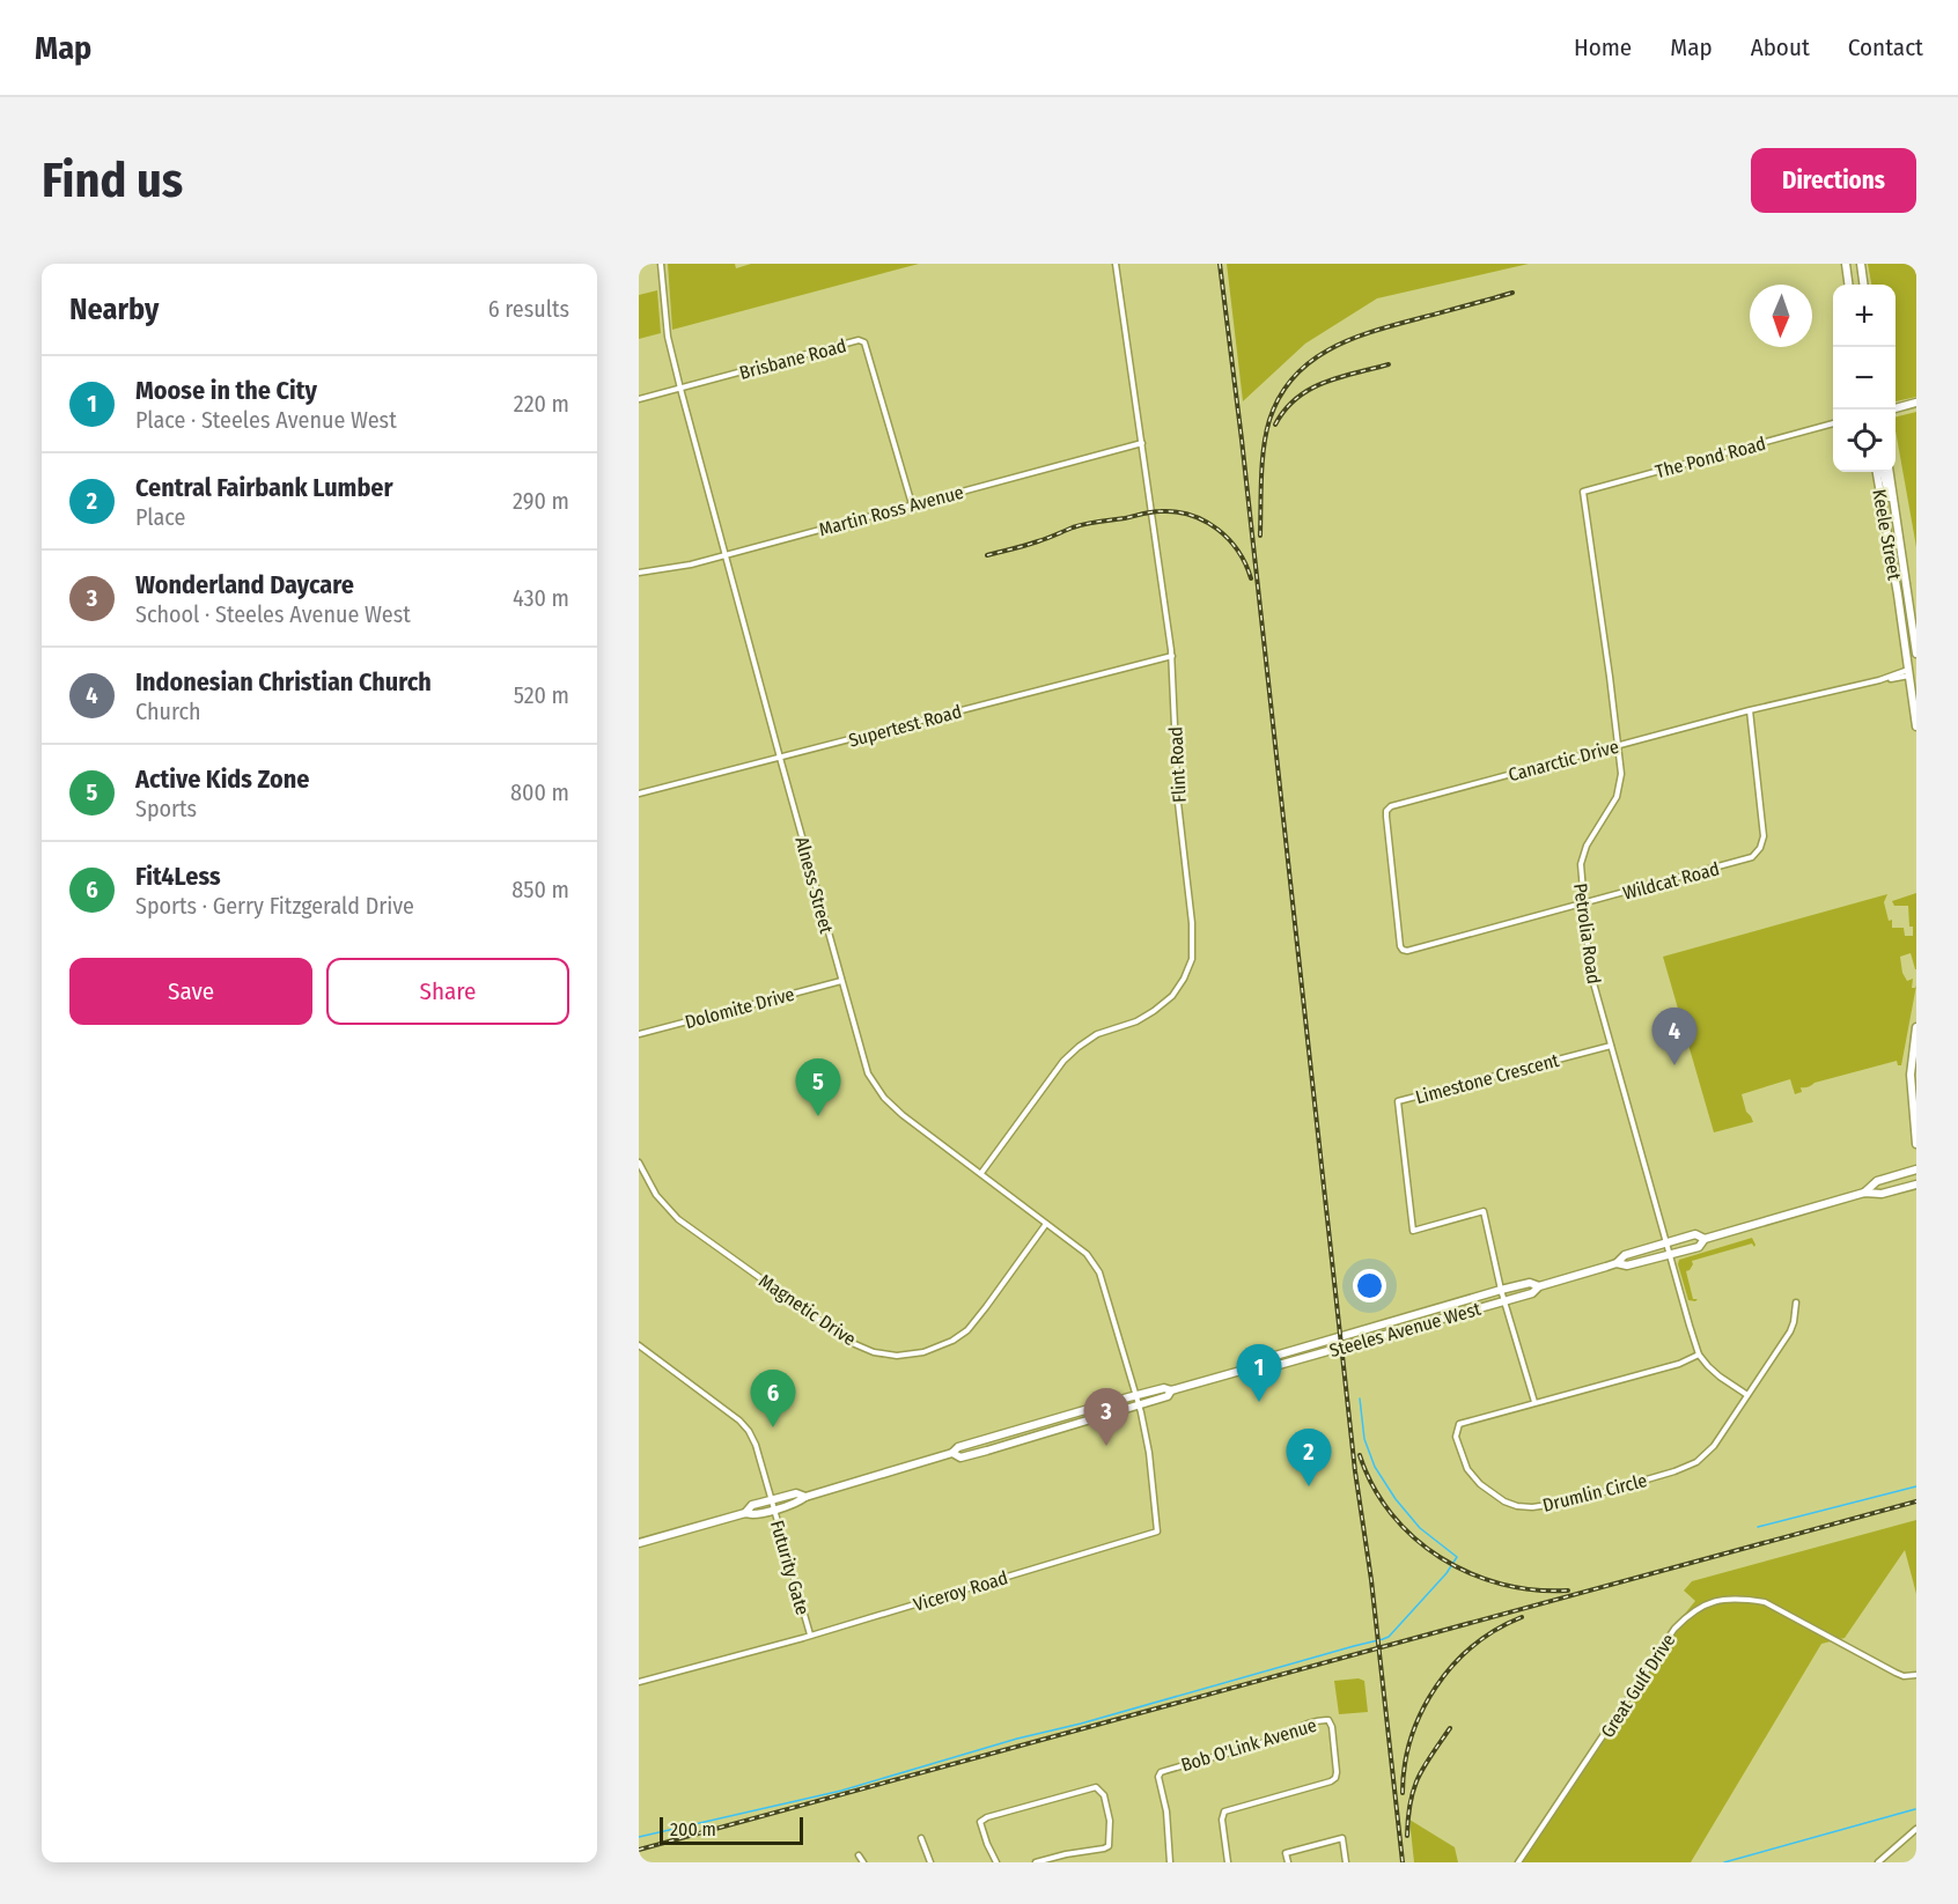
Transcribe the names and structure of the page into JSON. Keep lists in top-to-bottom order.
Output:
{
  "streets": {
    "main road": ["Keele Street", "Steeles Avenue West"],
    "street": [
      "Brisbane Road",
      "The Pond Road",
      "Martin Ross Avenue",
      "Supertest Road",
      "Canarctic Drive",
      "Flint Road",
      "Wildcat Road",
      "Alness Street",
      "Petrolia Road",
      "Dolomite Drive",
      "Limestone Crescent",
      "Magnetic Drive",
      "Drumlin Circle",
      "Futurity Gate",
      "Viceroy Road",
      "Great Gulf Drive",
      "Bob O'Link Avenue"
    ]
  },
  "crossings": [
    ["Brisbane Road", "Martin Ross Avenue"],
    ["Brisbane Road", "Alness Street"],
    ["The Pond Road", "Petrolia Road"],
    ["Martin Ross Avenue", "Flint Road"],
    ["Martin Ross Avenue", "Alness Street"],
    ["Keele Street", "Canarctic Drive"],
    ["Supertest Road", "Flint Road"],
    ["Supertest Road", "Alness Street"],
    ["Canarctic Drive", "Wildcat Road"],
    ["Canarctic Drive", "Petrolia Road"],
    ["Flint Road", "Alness Street"],
    ["Wildcat Road", "Petrolia Road"],
    ["Alness Street", "Dolomite Drive"],
    ["Alness Street", "Magnetic Drive"],
    ["Alness Street", "Steeles Avenue West"],
    ["Alness Street", "Viceroy Road"],
    ["Petrolia Road", "Limestone Crescent"],
    ["Petrolia Road", "Steeles Avenue West"],
    ["Petrolia Road", "Drumlin Circle"],
    ["Limestone Crescent", "Steeles Avenue West"],
    ["Steeles Avenue West", "Futurity Gate"],
    ["Steeles Avenue West", "Viceroy Road"],
    ["Futurity Gate", "Viceroy Road"]
  ],
  "scale_bar": "200 m",
  "north": "bottom",
  "page": {
    "header": "Map",
    "nav": [
      "Home",
      "Map",
      "About",
      "Contact"
    ],
    "buttons": [
      "Directions",
      ["Save", "Share"]
    ],
    "title": "Find us",
    "heading": ["Nearby", "6 results"],
    "map_buttons": ["+", "−"],
    "list": [
      {
        "mark": "1",
        "name": "Moose in the City",
        "note": "Place · Steeles Avenue West",
        "value": "220 m"
      },
      {
        "mark": "2",
        "name": "Central Fairbank Lumber",
        "note": "Place",
        "value": "290 m"
      },
      {
        "mark": "3",
        "name": "Wonderland Daycare",
        "note": "School · Steeles Avenue West",
        "value": "430 m"
      },
      {
        "mark": "4",
        "name": "Indonesian Christian Church",
        "note": "Church",
        "value": "520 m"
      },
      {
        "mark": "5",
        "name": "Active Kids Zone",
        "note": "Sports",
        "value": "800 m"
      },
      {
        "mark": "6",
        "name": "Fit4Less",
        "note": "Sports · Gerry Fitzgerald Drive",
        "value": "850 m"
      }
    ],
    "pins": [
      "4",
      "5",
      "1",
      "6",
      "3",
      "2"
    ],
    "scale": "200 m"
  }
}
